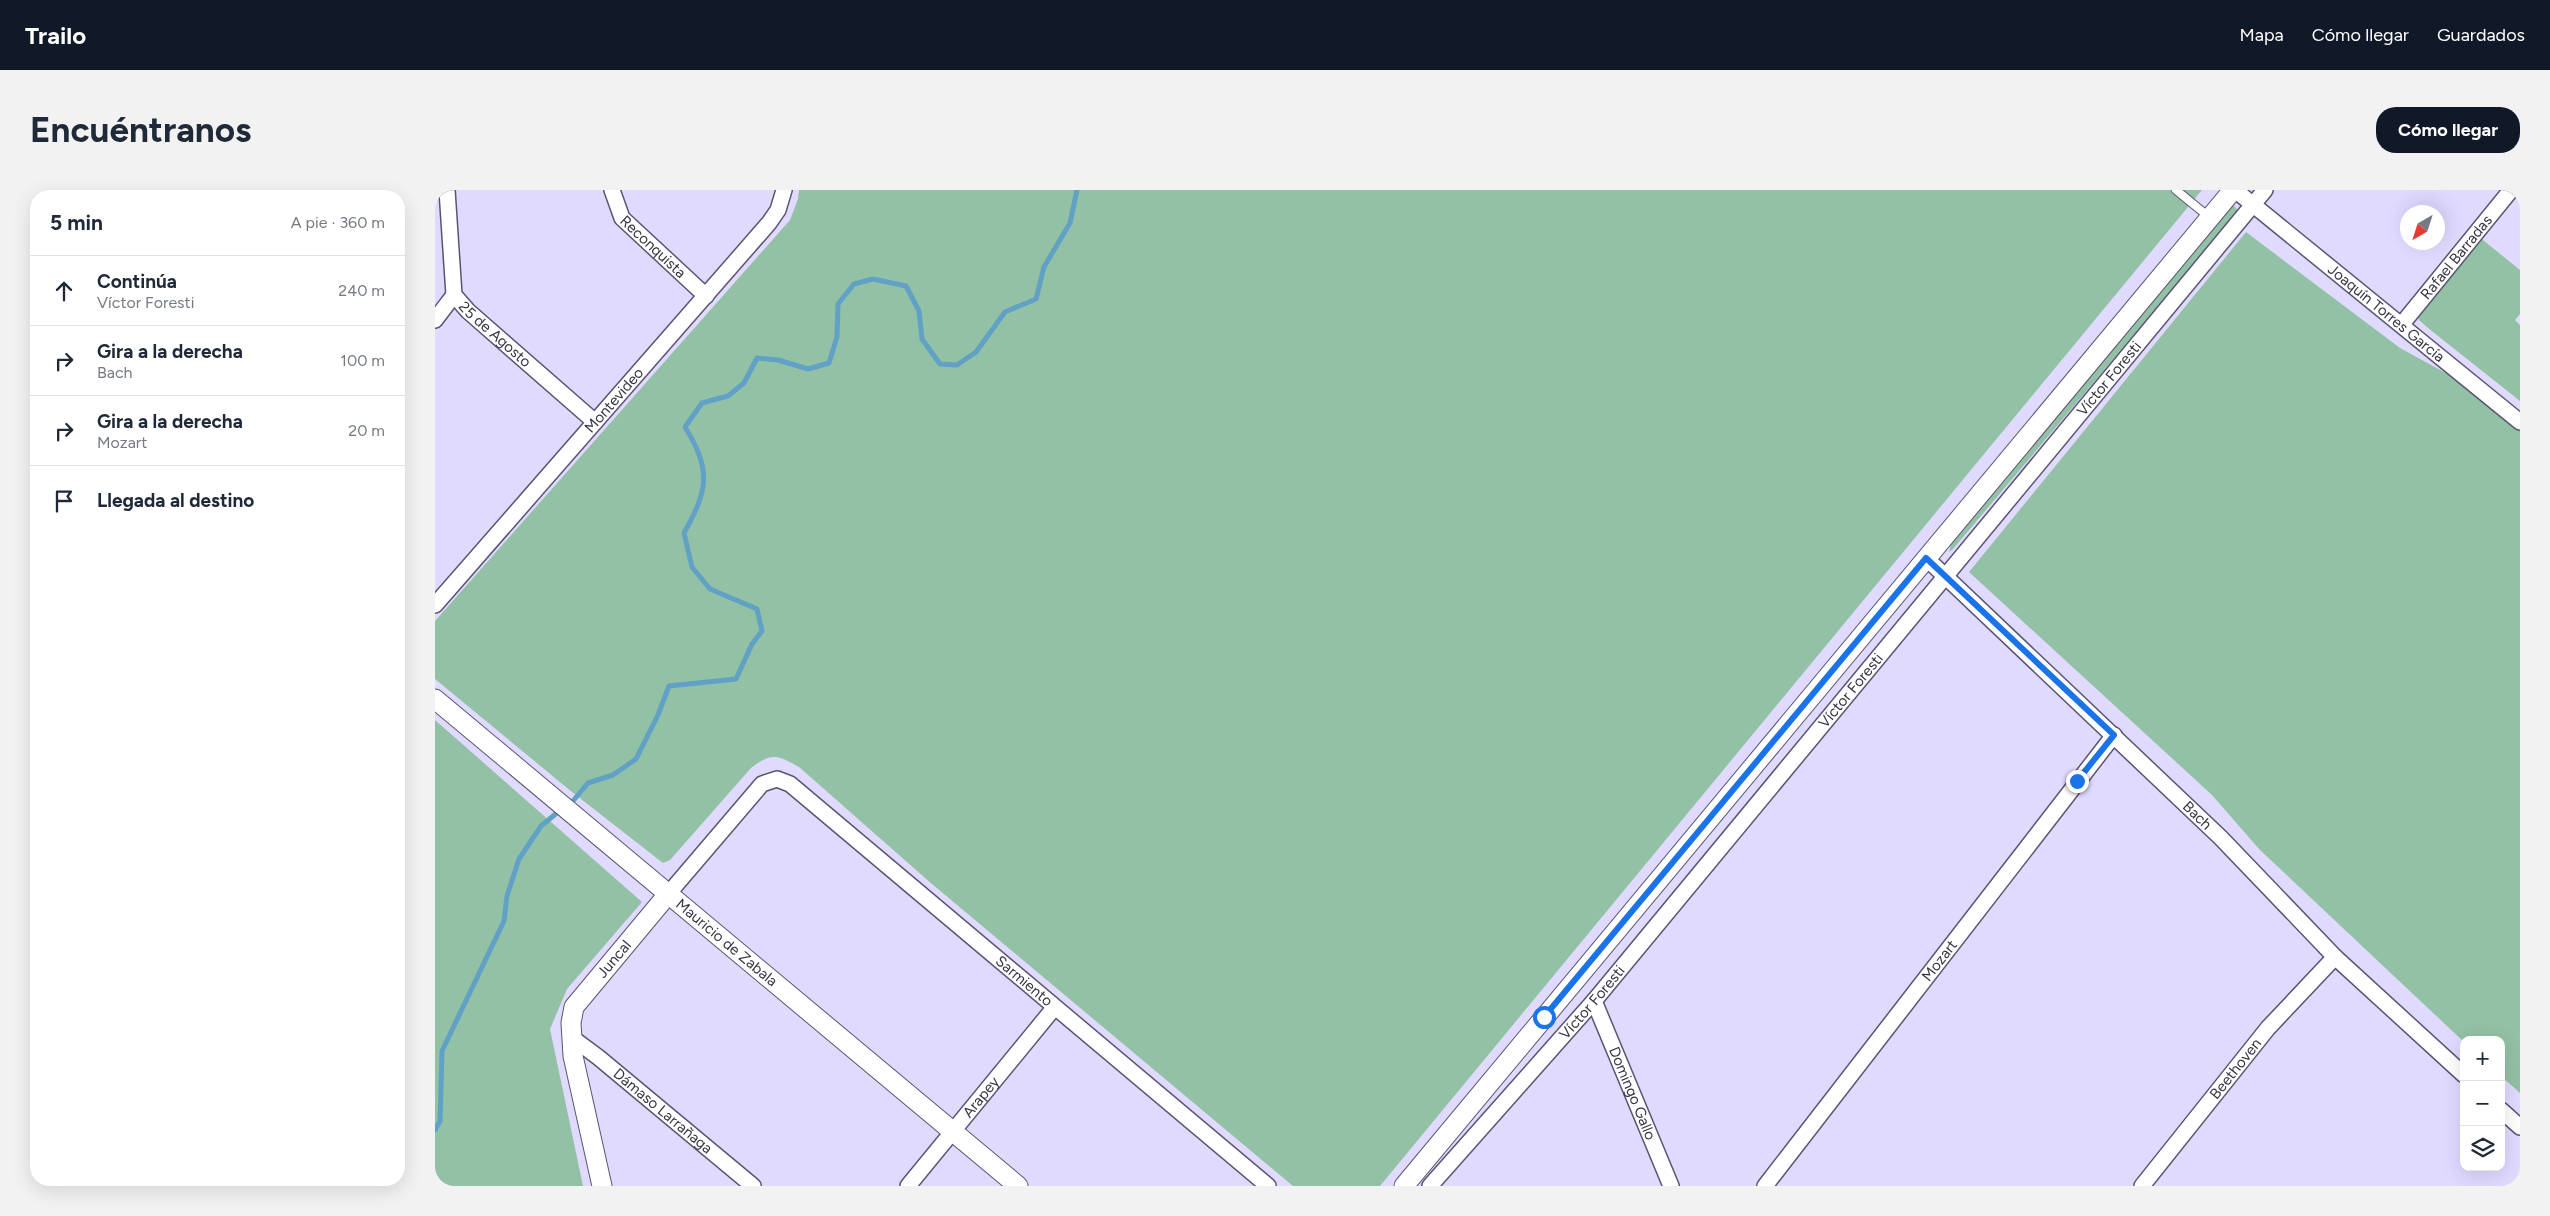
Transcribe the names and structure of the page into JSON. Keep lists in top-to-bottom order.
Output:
{
  "streets": {
    "street": [
      "Reconquista",
      "Rafael Barradas",
      "Joaquín Torres García",
      "25 de Agosto",
      "Víctor Foresti",
      "Montevideo",
      "Bach",
      "Mauricio de Zabala",
      "Juncal",
      "Mozart",
      "Sarmiento",
      "Beethoven",
      "Domingo Gallo",
      "Arapey",
      "Dámaso Larrañaga"
    ]
  },
  "crossings": [
    ["Reconquista", "Montevideo"],
    ["Rafael Barradas", "Joaquín Torres García"],
    ["Joaquín Torres García", "Víctor Foresti"],
    ["25 de Agosto", "Montevideo"],
    ["Víctor Foresti", "Bach"],
    ["Víctor Foresti", "Domingo Gallo"],
    ["Bach", "Mozart"],
    ["Bach", "Beethoven"],
    ["Mauricio de Zabala", "Juncal"],
    ["Mauricio de Zabala", "Arapey"],
    ["Juncal", "Sarmiento"],
    ["Juncal", "Dámaso Larrañaga"],
    ["Sarmiento", "Arapey"]
  ],
  "north": "bottom left",
  "page": {
    "header": "Trailo",
    "nav": ["Mapa", "Cómo llegar", "Guardados"],
    "buttons": "Cómo llegar",
    "title": "Encuéntranos",
    "heading": ["5 min", "A pie · 360 m"],
    "list": [
      ["Continúa", "Víctor Foresti", "240 m"],
      ["Gira a la derecha", "Bach", "100 m"],
      ["Gira a la derecha", "Mozart", "20 m"],
      "Llegada al destino"
    ],
    "map_buttons": ["+", "−"]
  }
}
